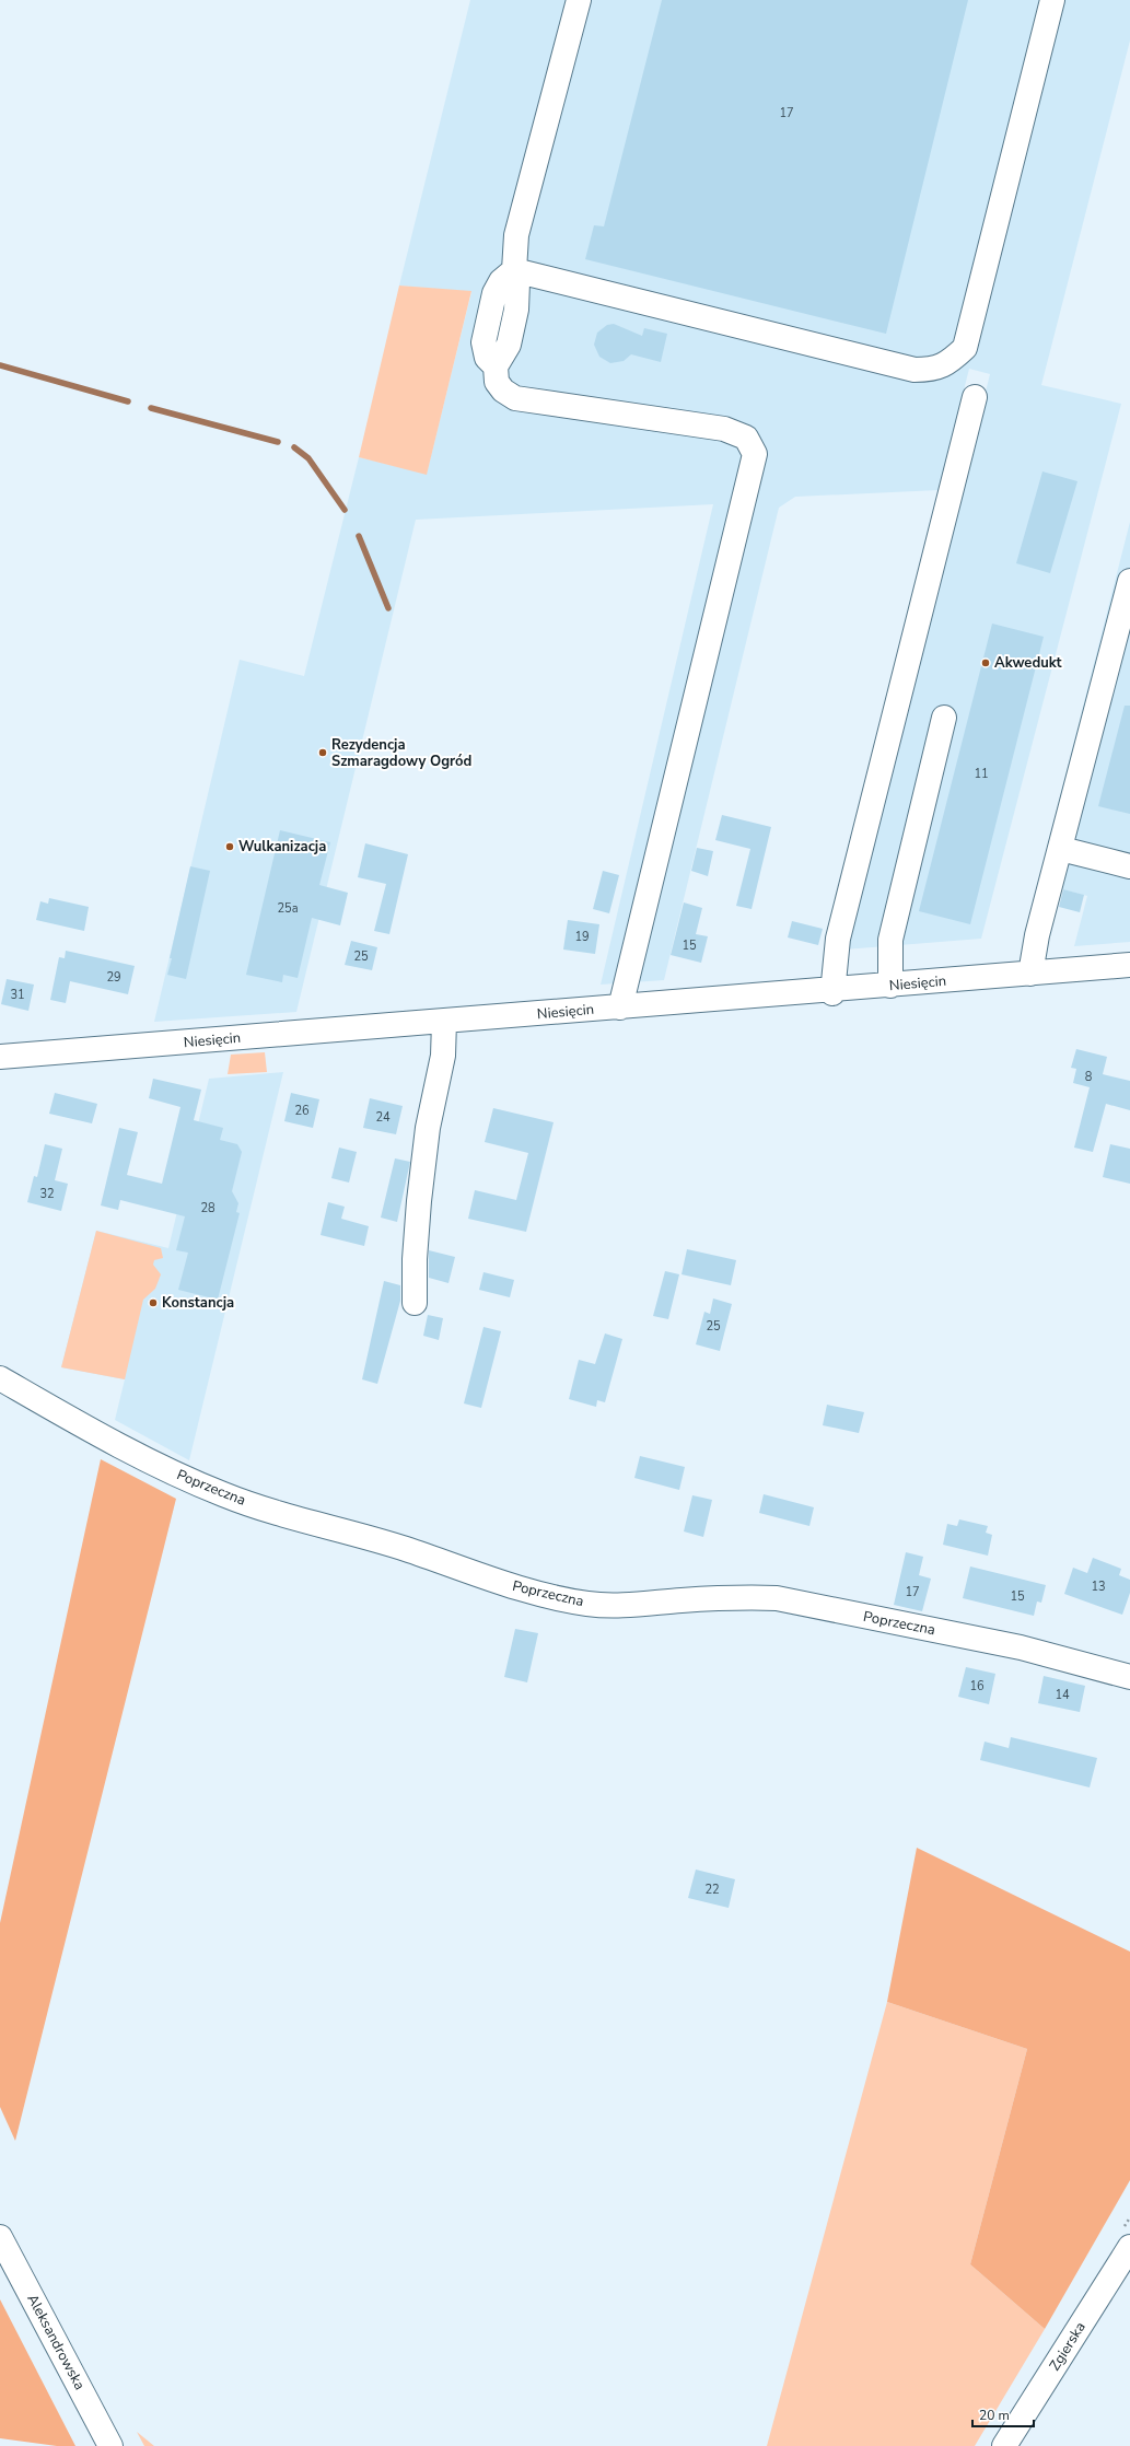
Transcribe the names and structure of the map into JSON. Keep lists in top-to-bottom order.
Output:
{
  "streets": {
    "street": [
      "Niesięcin",
      "Poprzeczna",
      "Aleksandrowska",
      "Zgierska"
    ]
  },
  "places": [
    "Akwedukt",
    "Rezydencja Szmaragdowy Ogród",
    "Wulkanizacja",
    "Konstancja"
  ],
  "house_numbers": [
    "17",
    "11",
    "25a",
    "19",
    "15",
    "25",
    "29",
    "31",
    "8",
    "26",
    "24",
    "32",
    "28",
    "25",
    "13",
    "17",
    "15",
    "16",
    "14",
    "22"
  ],
  "scale_bar": "20 m"
}
